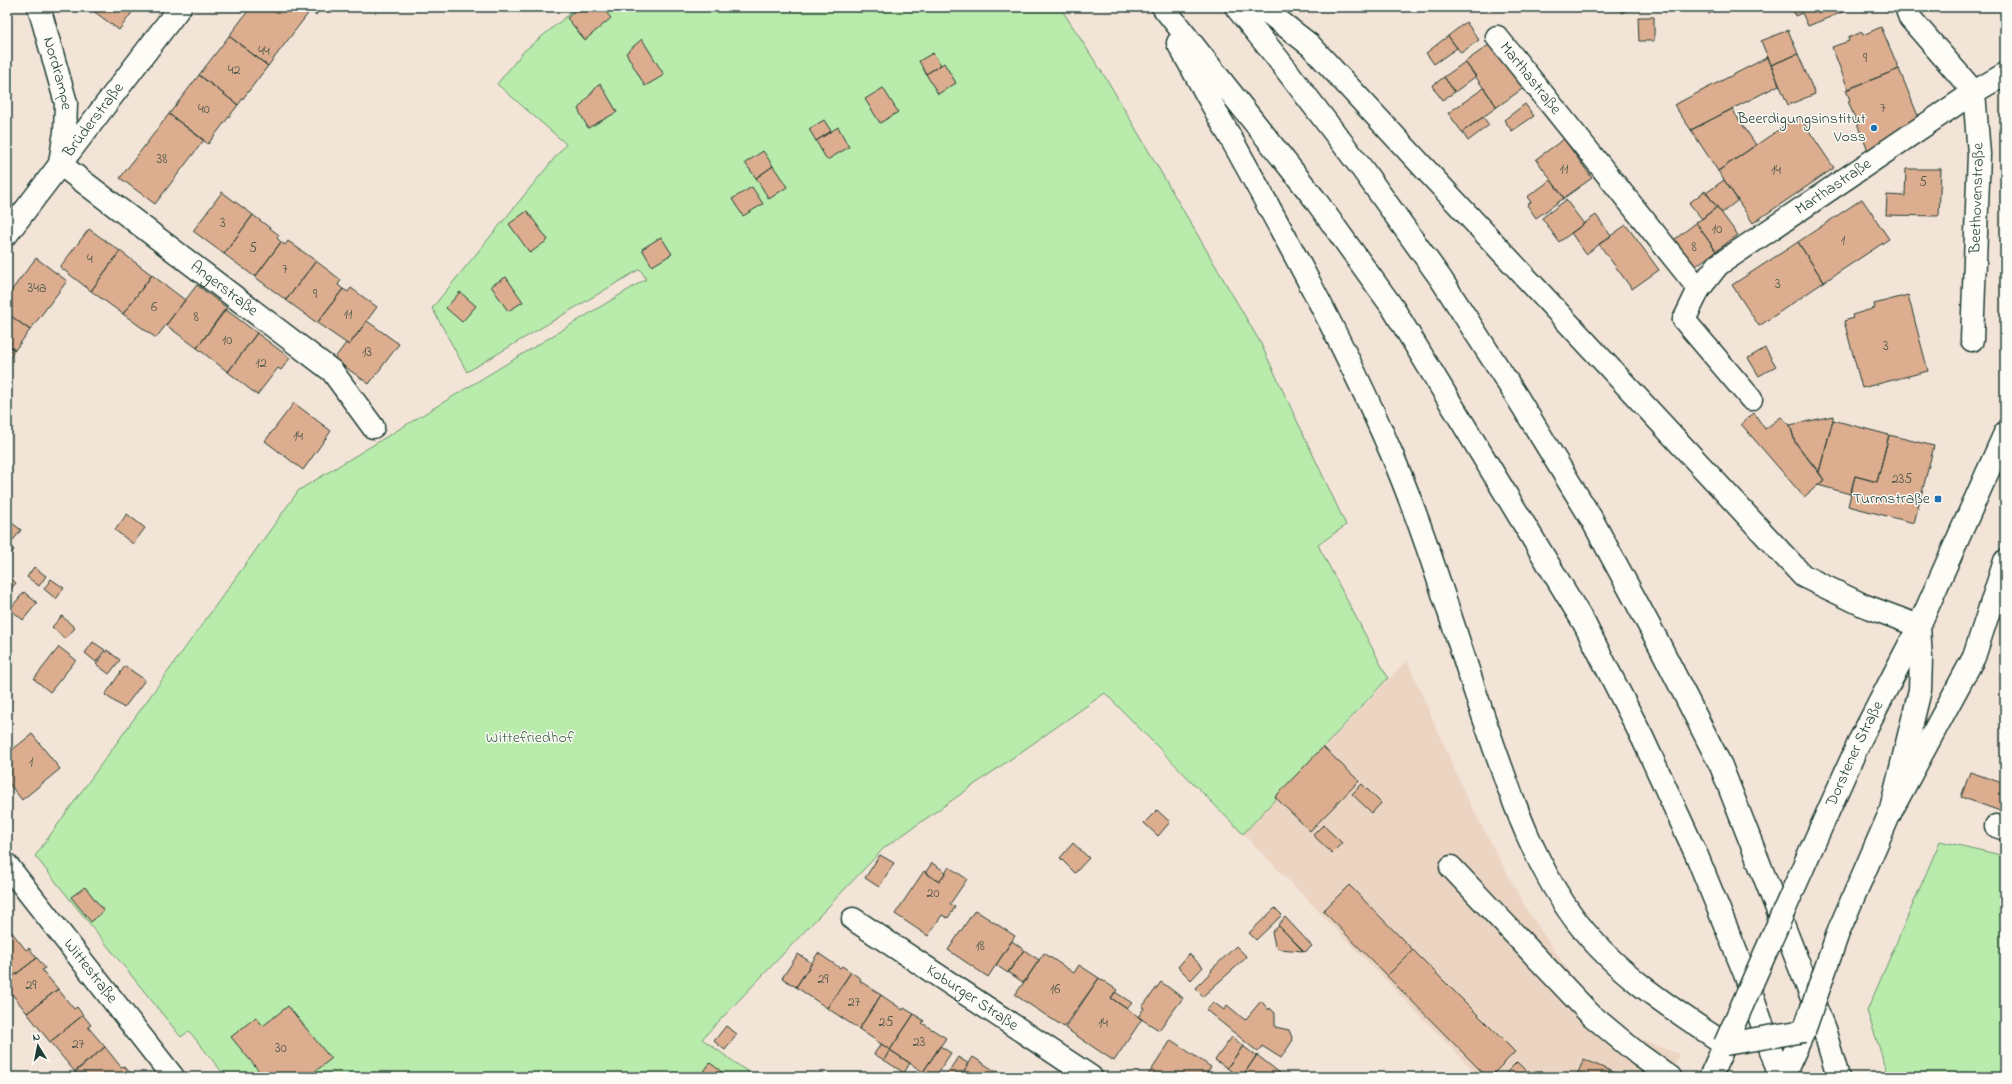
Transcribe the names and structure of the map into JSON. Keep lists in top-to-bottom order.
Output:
{
  "streets": {
    "main road": [
      "Nordrampe",
      "Marthastraße",
      "Brüderstraße",
      "Beethovenstraße",
      "Angerstraße",
      "Dorstener Straße",
      "Wittestraße",
      "Koburger Straße"
    ]
  },
  "crossings": [
    ["Nordrampe", "Brüderstraße"],
    ["Nordrampe", "Angerstraße"],
    ["Marthastraße", "Beethovenstraße"],
    ["Brüderstraße", "Angerstraße"]
  ],
  "parks": ["Wittefriedhof"],
  "places": {
    "other": ["Beerdigungsinstitut Voss"],
    "transit": ["Turmstraße"]
  },
  "house_numbers": [
    "44",
    "9",
    "42",
    "7",
    "40",
    "38",
    "11",
    "14",
    "5",
    "3",
    "10",
    "1",
    "8",
    "5",
    "4",
    "7",
    "3",
    "34a",
    "9",
    "6",
    "11",
    "8",
    "10",
    "3",
    "13",
    "12",
    "14",
    "235",
    "1",
    "20",
    "18",
    "29",
    "29",
    "16",
    "27",
    "25",
    "14",
    "23",
    "27",
    "30"
  ],
  "north": "top"
}
